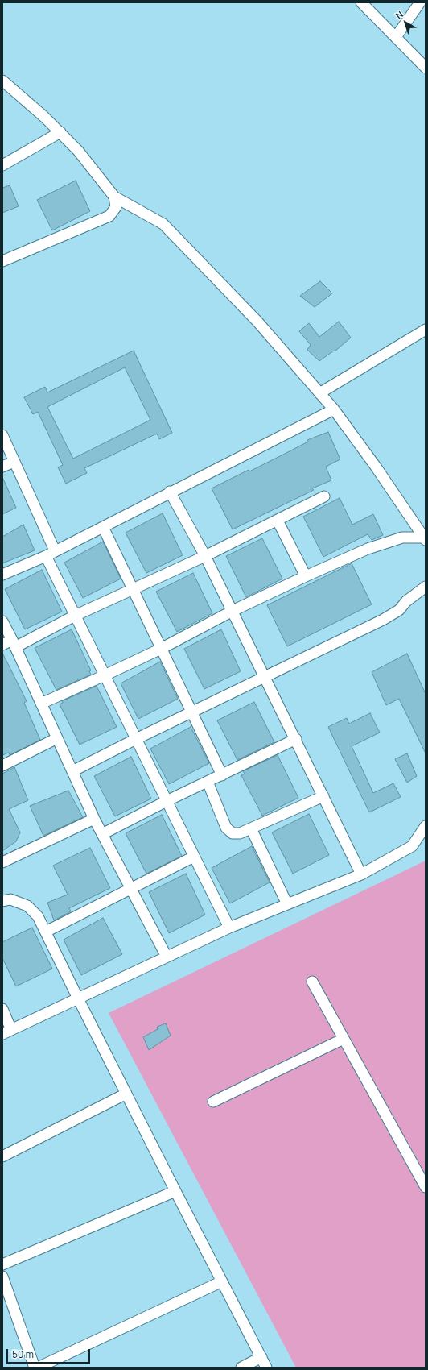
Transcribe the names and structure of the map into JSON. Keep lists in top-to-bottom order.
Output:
{
  "scale_bar": "50 m",
  "north": "top left"
}
